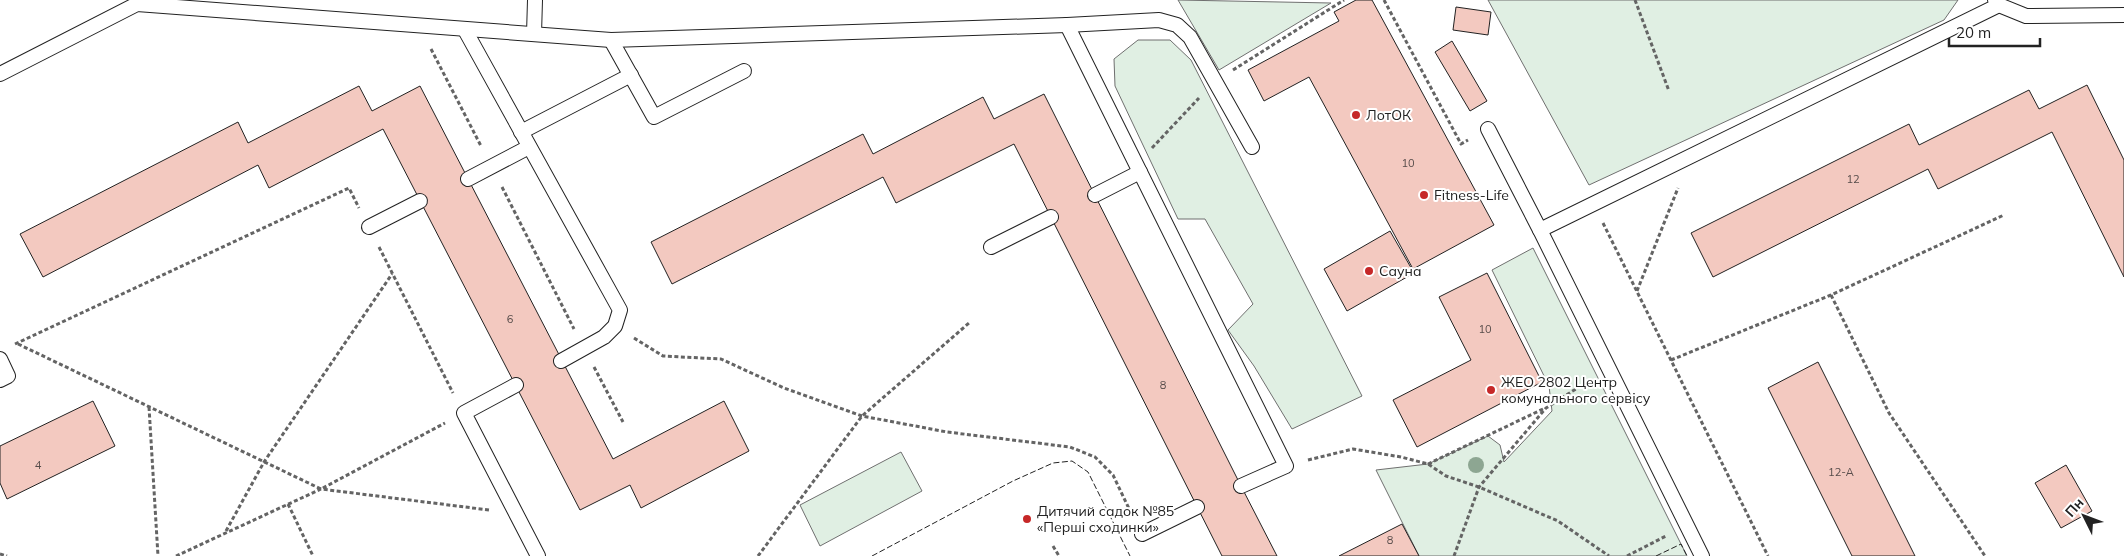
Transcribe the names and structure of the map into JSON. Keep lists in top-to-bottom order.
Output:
{
  "places": [
    "ЛотОК",
    "Fitness-Life",
    "Сауна",
    "ЖЕО 2802 Центр комунального сервісу",
    "Дитячий садок №85 «Перші сходинки»"
  ],
  "house_numbers": [
    "10",
    "12",
    "6",
    "10",
    "8",
    "4",
    "12-А",
    "8"
  ],
  "scale_bar": "20 m",
  "north": "top left"
}
